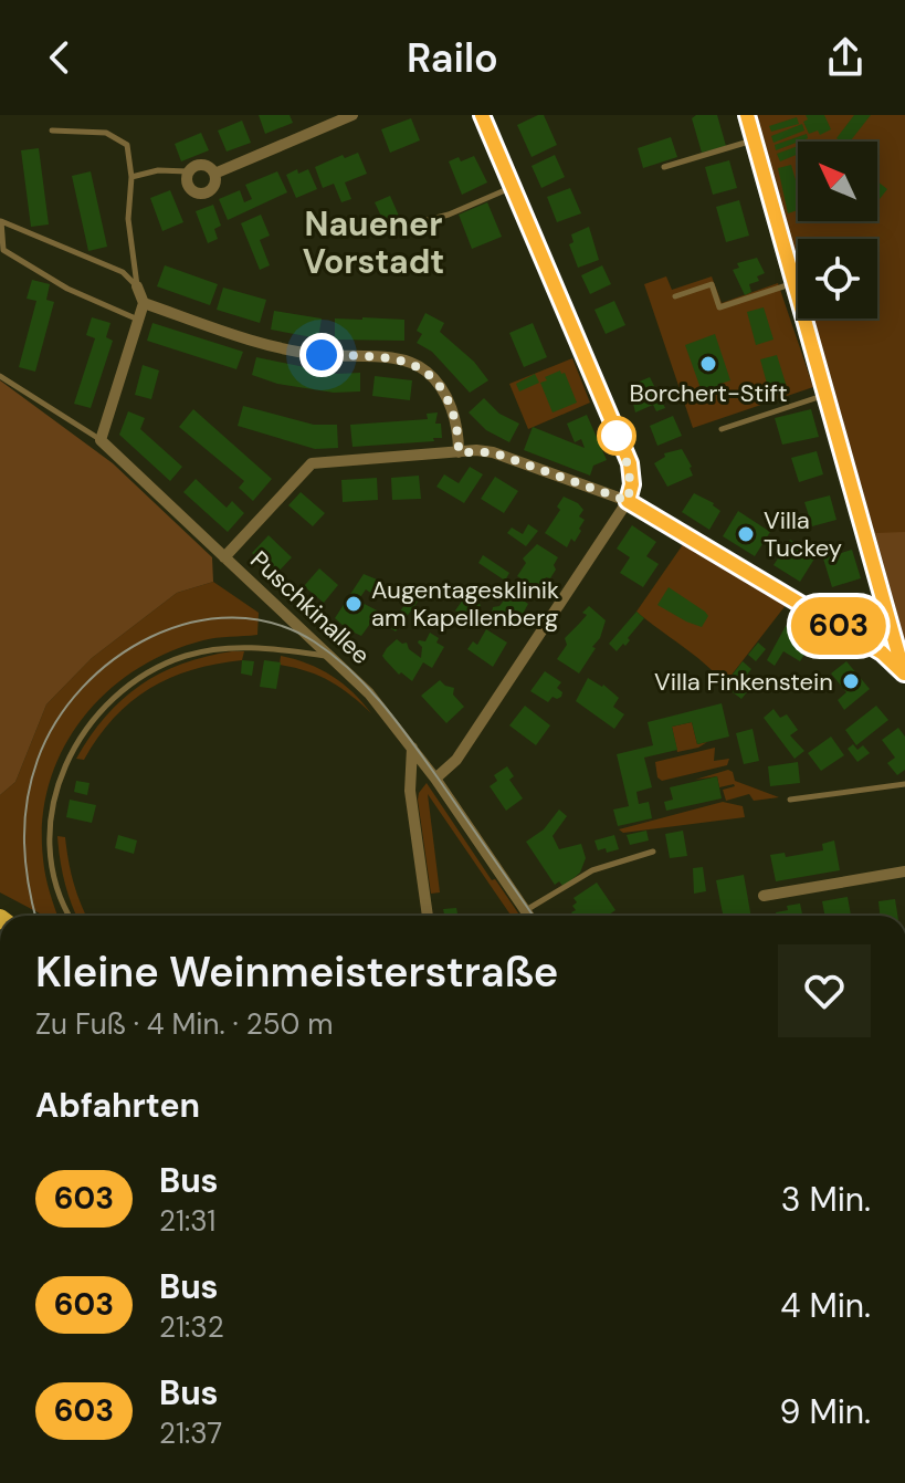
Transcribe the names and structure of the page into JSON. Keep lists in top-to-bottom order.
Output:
{
  "streets": {
    "street": ["Puschkinallee"]
  },
  "districts": ["Nauener Vorstadt"],
  "places": [
    "Borchert-Stift",
    "Villa Tuckey",
    "Augentagesklinik am Kapellenberg",
    "Villa Finkenstein"
  ],
  "lines": ["bus line 603"],
  "north": "top left",
  "page": {
    "header": "Railo",
    "on_map": "603",
    "heading": [
      ["Kleine Weinmeisterstraße", "Zu Fuß · 4 Min. · 250 m"],
      "Abfahrten"
    ],
    "list": [
      {
        "mark": "603",
        "name": "Bus",
        "note": "21:31",
        "value": "3 Min."
      },
      {
        "mark": "603",
        "name": "Bus",
        "note": "21:32",
        "value": "4 Min."
      },
      {
        "mark": "603",
        "name": "Bus",
        "note": "21:37",
        "value": "9 Min."
      }
    ]
  }
}
